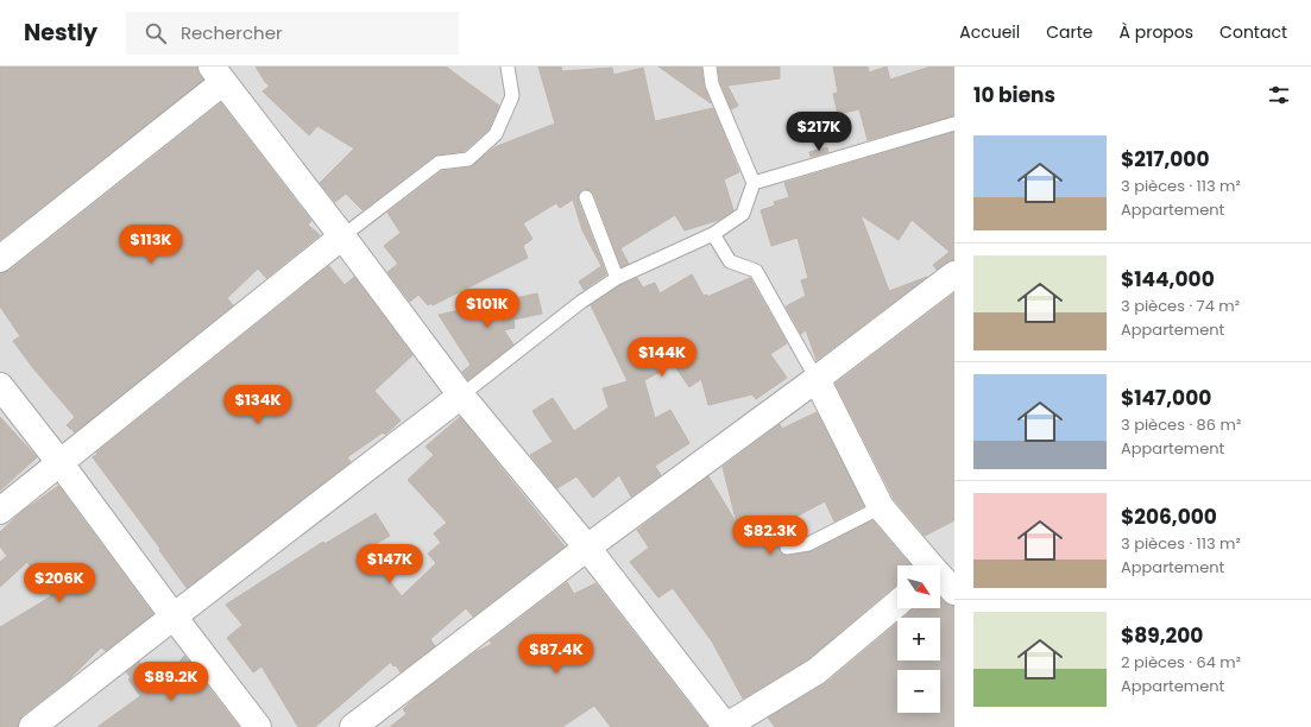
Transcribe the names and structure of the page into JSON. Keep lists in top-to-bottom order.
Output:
{
  "north": "bottom right",
  "page": {
    "header": "Nestly",
    "search": "Rechercher",
    "nav": [
      "Accueil",
      "Carte",
      "À propos",
      "Contact"
    ],
    "heading": "10 biens",
    "price": [
      "$217K",
      "$113K",
      "$101K",
      "$144K",
      "$134K",
      "$82.3K",
      "$147K",
      "$206K",
      "$87.4K",
      "$89.2K"
    ],
    "list": [
      {
        "name": "$217,000",
        "note": "3 pièces · 113 m² · Appartement"
      },
      {
        "name": "$144,000",
        "note": "3 pièces · 74 m² · Appartement"
      },
      {
        "name": "$147,000",
        "note": "3 pièces · 86 m² · Appartement"
      },
      {
        "name": "$206,000",
        "note": "3 pièces · 113 m² · Appartement"
      },
      {
        "name": "$89,200",
        "note": "2 pièces · 64 m² · Appartement"
      }
    ],
    "map_buttons": ["+", "−"]
  }
}
